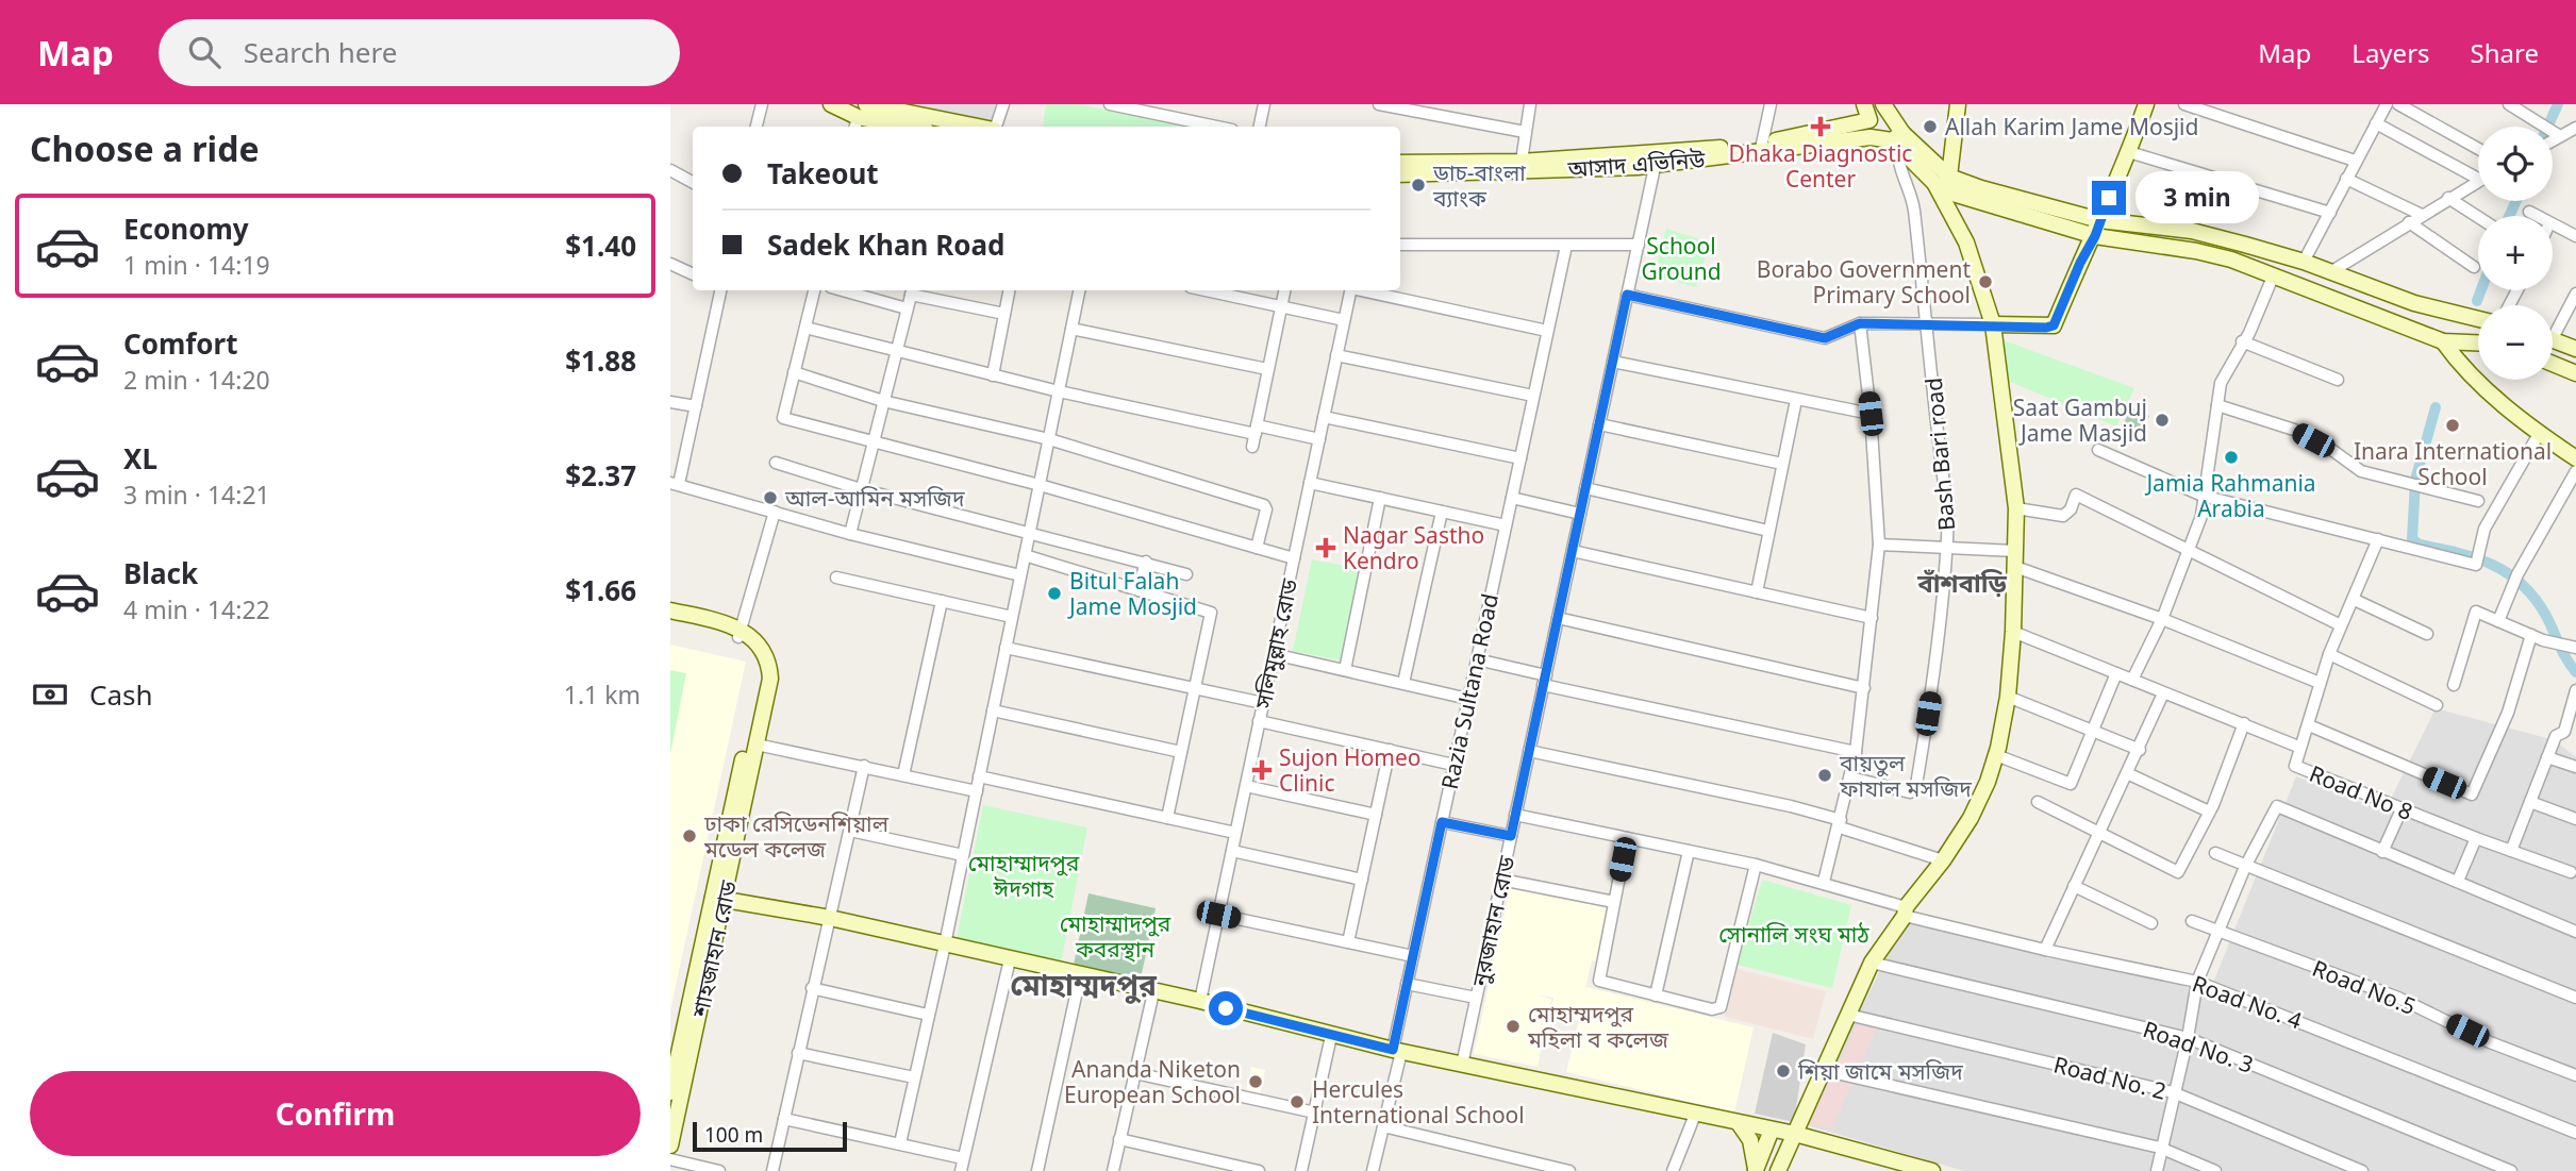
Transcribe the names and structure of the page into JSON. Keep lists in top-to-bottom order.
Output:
{
  "streets": {
    "street": [
      "আসাদ এভিনিউ",
      "Bash Bari road",
      "সলিমুল্লাহ রোড",
      "Razia Sultana Road",
      "Road No 8",
      "নুরজাহান রোড",
      "শাহজাহান রোড",
      "Road No.5",
      "Road No. 4",
      "Road No. 3",
      "Road No. 2"
    ]
  },
  "crossings": [
    ["আসাদ এভিনিউ", "Bash Bari road"],
    ["আসাদ এভিনিউ", "নুরজাহান রোড"],
    ["নুরজাহান রোড", "Road No. 4"]
  ],
  "districts": ["বাঁশবাড়ি", "মোহাম্মদপুর"],
  "parks": [
    "School Ground",
    "মোহাম্মাদপুর ঈদগাহ",
    "মোহাম্মাদপুর কবরস্থান",
    "সোনালি সংঘ মাঠ"
  ],
  "places": {
    "health": ["Dhaka Diagnostic Center", "Nagar Sastho Kendro", "Sujon Homeo Clinic"],
    "other": [
      "Allah Karim Jame Mosjid",
      "ডাচ-বাংলা ব্যাংক",
      "Borabo Government Primary School",
      "Saat Gambuj Jame Masjid",
      "Inara International School",
      "Jamia Rahmania Arabia",
      "আল-আমিন মসজিদ",
      "Bitul Falah Jame Mosjid",
      "বায়তুল ফাযাল মসজিদ",
      "ঢাকা রেসিডেনশিয়াল মডেল কলেজ",
      "মোহাম্মদপুর মহিলা ব কলেজ",
      "শিয়া জামে মসজিদ",
      "Ananda Niketon European School",
      "Hercules International School"
    ]
  },
  "scale_bar": "100 m",
  "page": {
    "header": "Map",
    "search": "Search here",
    "nav": ["Map", "Layers", "Share"],
    "heading": "Choose a ride",
    "map_buttons": ["+", "−"],
    "banner": ["Takeout", "Sadek Khan Road"],
    "bubble": "3 min",
    "list": [
      {
        "name": "Economy",
        "note": "1 min · 14:19",
        "value": "$1.40"
      },
      {
        "name": "Comfort",
        "note": "2 min · 14:20",
        "value": "$1.88"
      },
      {
        "name": "XL",
        "note": "3 min · 14:21",
        "value": "$2.37"
      },
      {
        "name": "Black",
        "note": "4 min · 14:22",
        "value": "$1.66"
      }
    ],
    "pay": ["Cash", "1.1 km"],
    "buttons": "Confirm",
    "scale": "100 m"
  }
}
